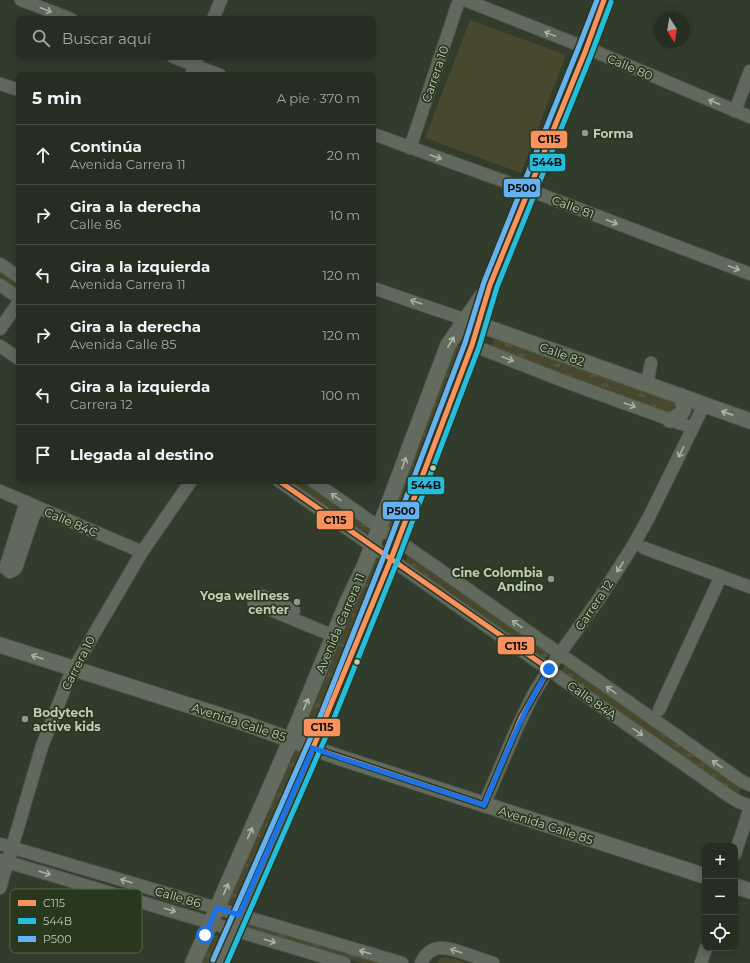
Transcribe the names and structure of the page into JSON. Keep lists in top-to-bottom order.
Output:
{
  "streets": {
    "main road": ["Calle 82", "Avenida Carrera 11", "Avenida Calle 85"],
    "street": [
      "Calle 80",
      "Carrera 10",
      "Calle 81",
      "Calle 84C",
      "Carrera 12",
      "Calle 84A",
      "Calle 86"
    ]
  },
  "crossings": [
    ["Calle 80", "Avenida Carrera 11"],
    ["Carrera 10", "Calle 81"],
    ["Carrera 10", "Calle 84C"],
    ["Carrera 10", "Avenida Calle 85"],
    ["Carrera 10", "Calle 86"],
    ["Calle 81", "Avenida Carrera 11"],
    ["Calle 82", "Carrera 12"],
    ["Calle 82", "Avenida Carrera 11"],
    ["Carrera 12", "Calle 84A"],
    ["Carrera 12", "Avenida Calle 85"],
    ["Avenida Carrera 11", "Calle 84A"],
    ["Avenida Carrera 11", "Avenida Calle 85"],
    ["Avenida Carrera 11", "Calle 86"]
  ],
  "one_way": ["Calle 80", "Calle 81"],
  "places": [
    "Forma",
    "Cine Colombia Andino",
    "Yoga wellness center",
    "Bodytech active kids"
  ],
  "lines": ["transit line C115", "transit line P500", "transit line 544B"],
  "legend": ["C115", "544B", "P500"],
  "north": "bottom",
  "page": {
    "search": "Buscar aquí",
    "heading": ["5 min", "A pie · 370 m"],
    "list": [
      ["Continúa", "Avenida Carrera 11", "20 m"],
      ["Gira a la derecha", "Calle 86", "10 m"],
      ["Gira a la izquierda", "Avenida Carrera 11", "120 m"],
      ["Gira a la derecha", "Avenida Calle 85", "120 m"],
      ["Gira a la izquierda", "Carrera 12", "100 m"],
      "Llegada al destino"
    ],
    "map_buttons": ["+", "−"]
  }
}
